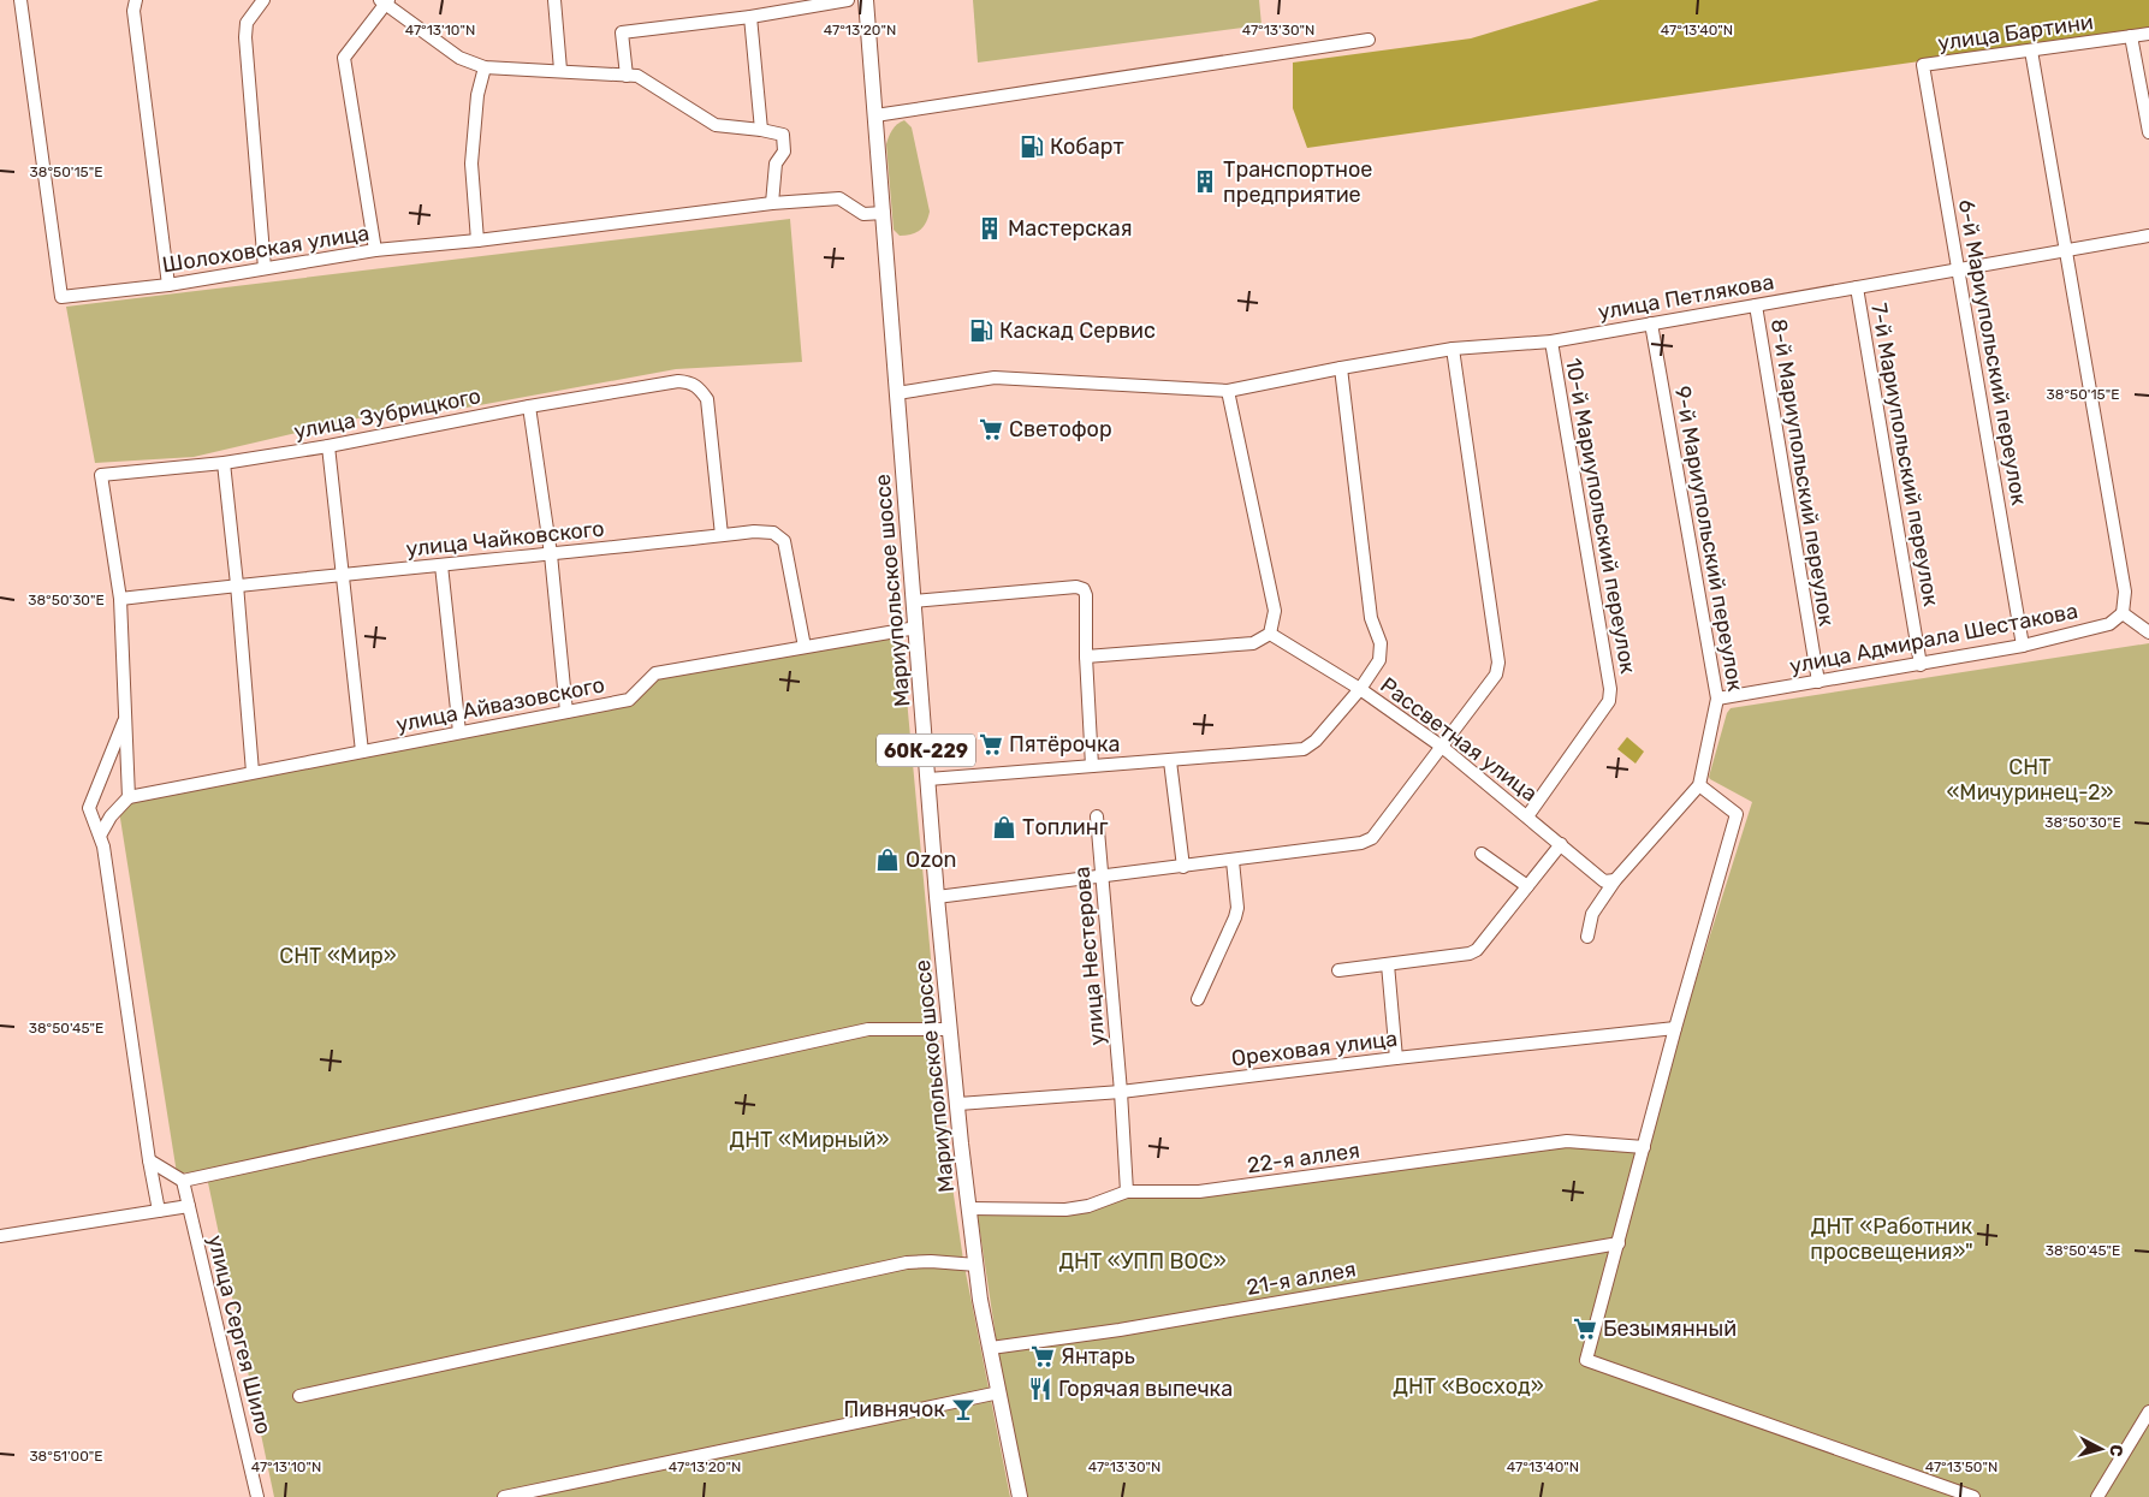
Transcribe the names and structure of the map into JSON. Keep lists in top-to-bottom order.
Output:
{
  "streets": {
    "main road": ["Мариупольское шоссе", "60К-229"],
    "street": [
      "улица Бартини",
      "Шолоховская улица",
      "улица Петлякова",
      "6-й Мариупольский переулок",
      "улица Зубрицкого",
      "7-й Мариупольский переулок",
      "8-й Мариупольский переулок",
      "10-й Мариупольский переулок",
      "улица Чайковского",
      "9-й Мариупольский переулок",
      "улица Адмирала Шестакова",
      "улица Айвазовского",
      "Рассветная улица",
      "улица Нестерова",
      "Ореховая улица",
      "22-я аллея",
      "21-я аллея",
      "улица Сергея Шило"
    ]
  },
  "crossings": [
    ["улица Бартини", "6-й Мариупольский переулок"],
    ["Шолоховская улица", "Мариупольское шоссе"],
    ["улица Петлякова", "6-й Мариупольский переулок"],
    ["улица Петлякова", "7-й Мариупольский переулок"],
    ["улица Петлякова", "8-й Мариупольский переулок"],
    ["улица Петлякова", "10-й Мариупольский переулок"],
    ["улица Петлякова", "9-й Мариупольский переулок"],
    ["улица Петлякова", "Мариупольское шоссе"],
    ["6-й Мариупольский переулок", "улица Адмирала Шестакова"],
    ["улица Зубрицкого", "улица Чайковского"],
    ["7-й Мариупольский переулок", "улица Адмирала Шестакова"],
    ["8-й Мариупольский переулок", "улица Адмирала Шестакова"],
    ["10-й Мариупольский переулок", "Рассветная улица"],
    ["улица Чайковского", "улица Айвазовского"],
    ["9-й Мариупольский переулок", "улица Адмирала Шестакова"],
    ["9-й Мариупольский переулок", "Рассветная улица"],
    ["Мариупольское шоссе", "улица Айвазовского"],
    ["Мариупольское шоссе", "Ореховая улица"],
    ["Мариупольское шоссе", "22-я аллея"],
    ["Мариупольское шоссе", "21-я аллея"],
    ["улица Нестерова", "Ореховая улица"],
    ["улица Нестерова", "22-я аллея"]
  ],
  "parks": [
    "СНТ «Мичуринец-2»",
    "СНТ «Мир»",
    "ДНТ «Мирный»",
    "ДНТ «Работник просвещения»\"",
    "ДНТ «УПП ВОС»",
    "ДНТ «Восход»"
  ],
  "places": {
    "fuel station": ["Кобарт", "Каскад Сервис"],
    "building": ["Транспортное предприятие", "Мастерская"],
    "supermarket": [
      "Светофор",
      "Пятёрочка",
      "Безымянный",
      "Янтарь"
    ],
    "shop": ["Топлинг", "Ozon"],
    "restaurant": ["Горячая выпечка"],
    "bar": ["Пивнячок"]
  },
  "north": "right",
  "coordinates": [
    "47°13'10\"N",
    "47°13'20\"N",
    "47°13'30\"N",
    "47°13'40\"N",
    "38°50'15\"E",
    "38°50'30\"E",
    "38°50'45\"E",
    "38°51'00\"E",
    "47°13'50\"N"
  ]
}
